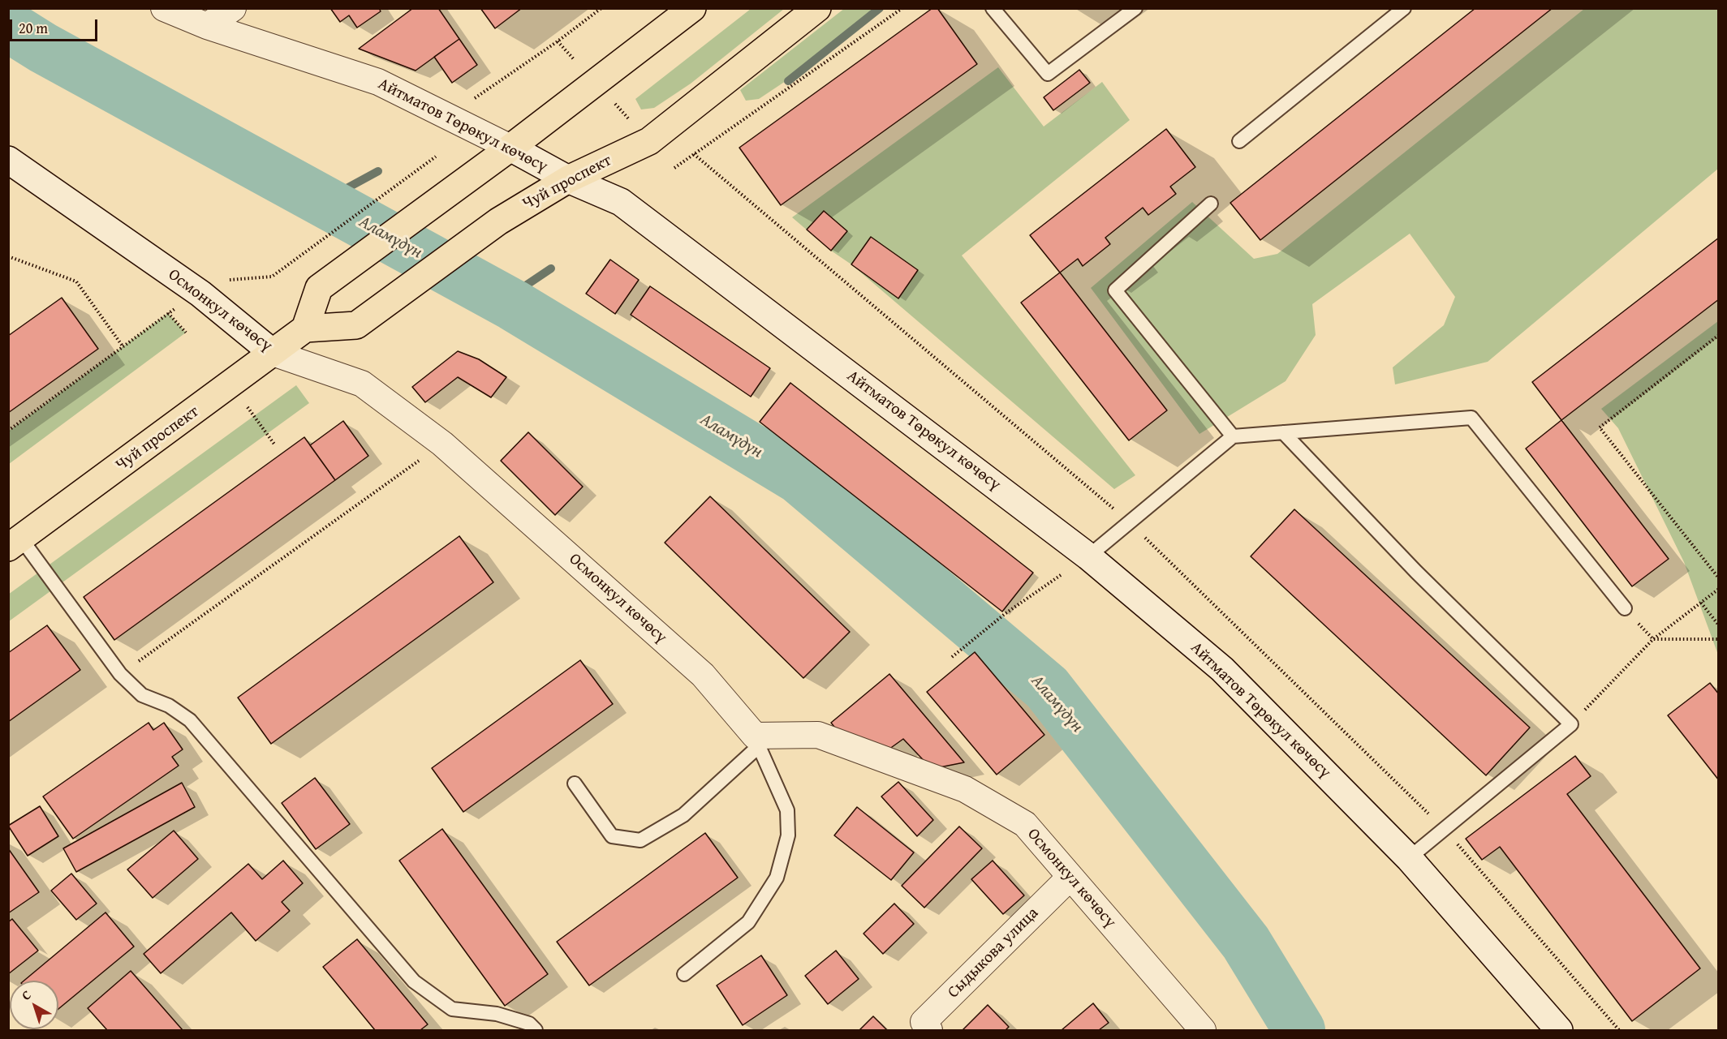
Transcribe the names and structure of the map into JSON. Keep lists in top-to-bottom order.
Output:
{
  "streets": {
    "main road": ["Чуй проспект"],
    "street": ["Айтматов Төрөкул көчөсү", "Осмонкул көчөсү", "Сыдыкова улица"]
  },
  "crossings": [
    ["Айтматов Төрөкул көчөсү", "Чуй проспект"],
    ["Чуй проспект", "Осмонкул көчөсү"],
    ["Осмонкул көчөсү", "Сыдыкова улица"]
  ],
  "water": ["Аламүдүн"],
  "scale_bar": "20 m",
  "north": "top left"
}
